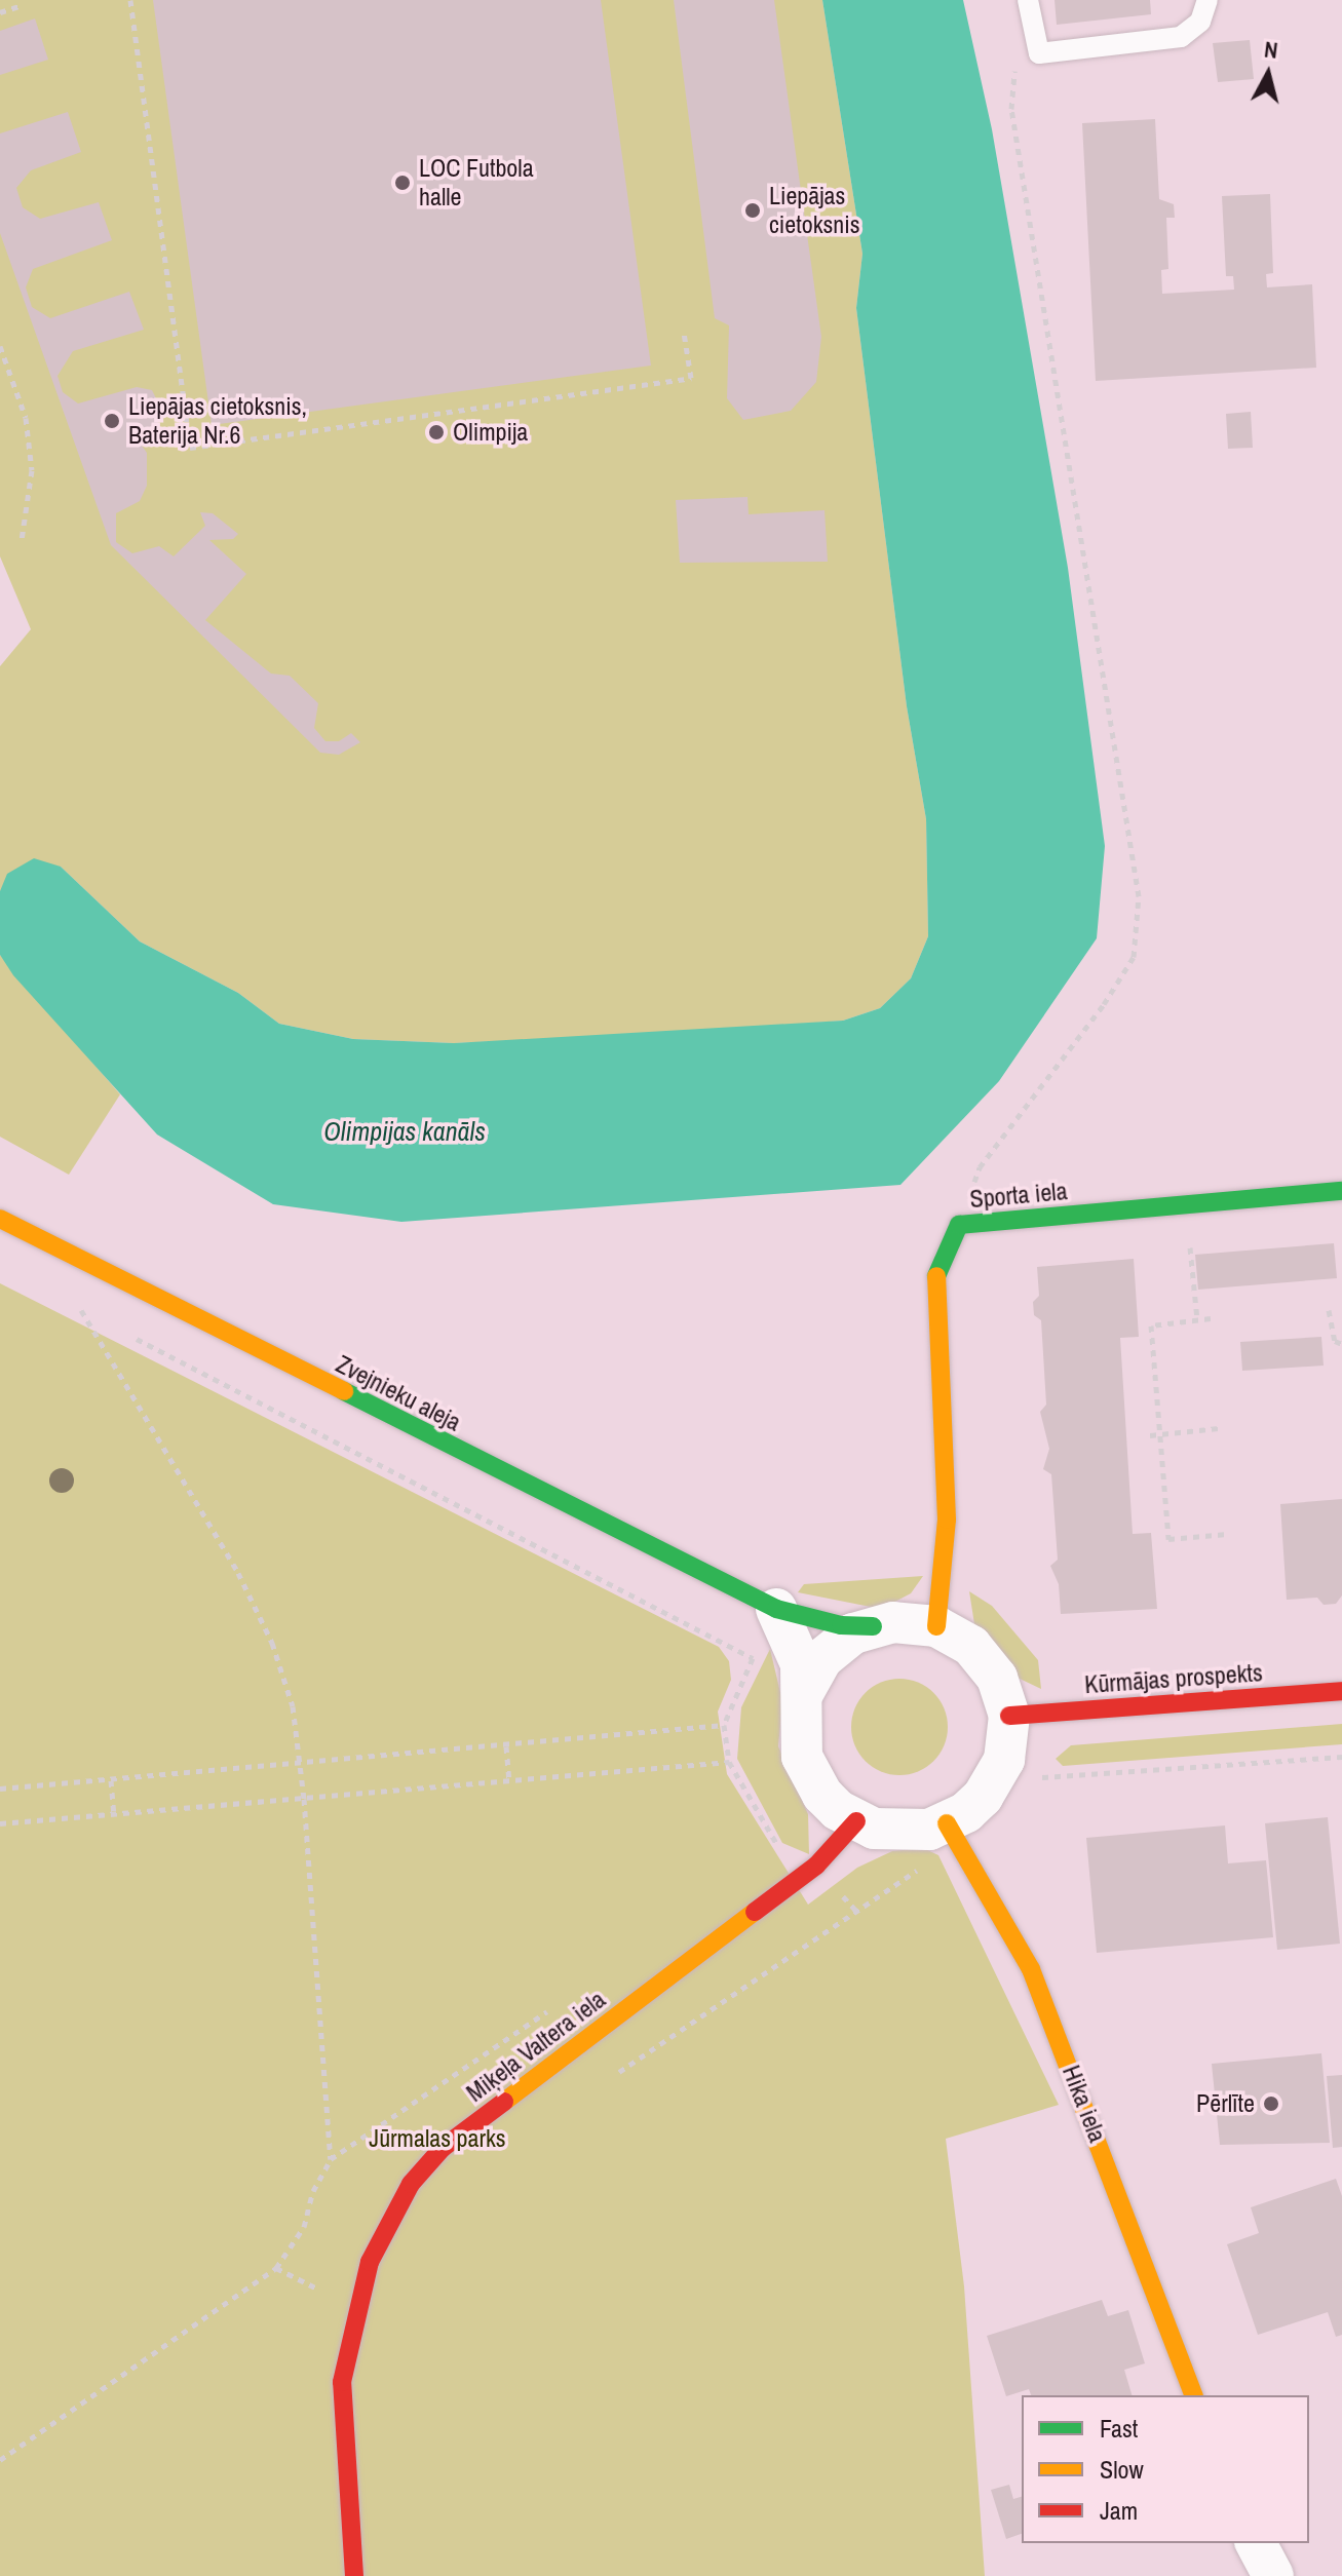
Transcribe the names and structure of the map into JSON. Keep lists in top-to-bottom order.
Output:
{
  "streets": {
    "street": [
      "Sporta iela",
      "Zvejnieku aleja",
      "Kūrmājas prospekts",
      "Miķeļa Valtera iela",
      "Hika iela"
    ]
  },
  "crossings": [
    ["Sporta iela", "Zvejnieku aleja"],
    ["Sporta iela", "Kūrmājas prospekts"],
    ["Sporta iela", "Miķeļa Valtera iela"],
    ["Sporta iela", "Hika iela"],
    ["Zvejnieku aleja", "Kūrmājas prospekts"],
    ["Zvejnieku aleja", "Miķeļa Valtera iela"],
    ["Zvejnieku aleja", "Hika iela"],
    ["Kūrmājas prospekts", "Miķeļa Valtera iela"],
    ["Kūrmājas prospekts", "Hika iela"],
    ["Miķeļa Valtera iela", "Hika iela"]
  ],
  "water": ["Olimpijas kanāls"],
  "parks": ["Jūrmalas parks"],
  "places": [
    "LOC Futbola halle",
    "Liepājas cietoksnis",
    "Liepājas cietoksnis, Baterija Nr.6",
    "Olimpija",
    "Pērlīte"
  ],
  "legend": ["Fast", "Slow", "Jam"],
  "north": "top"
}
